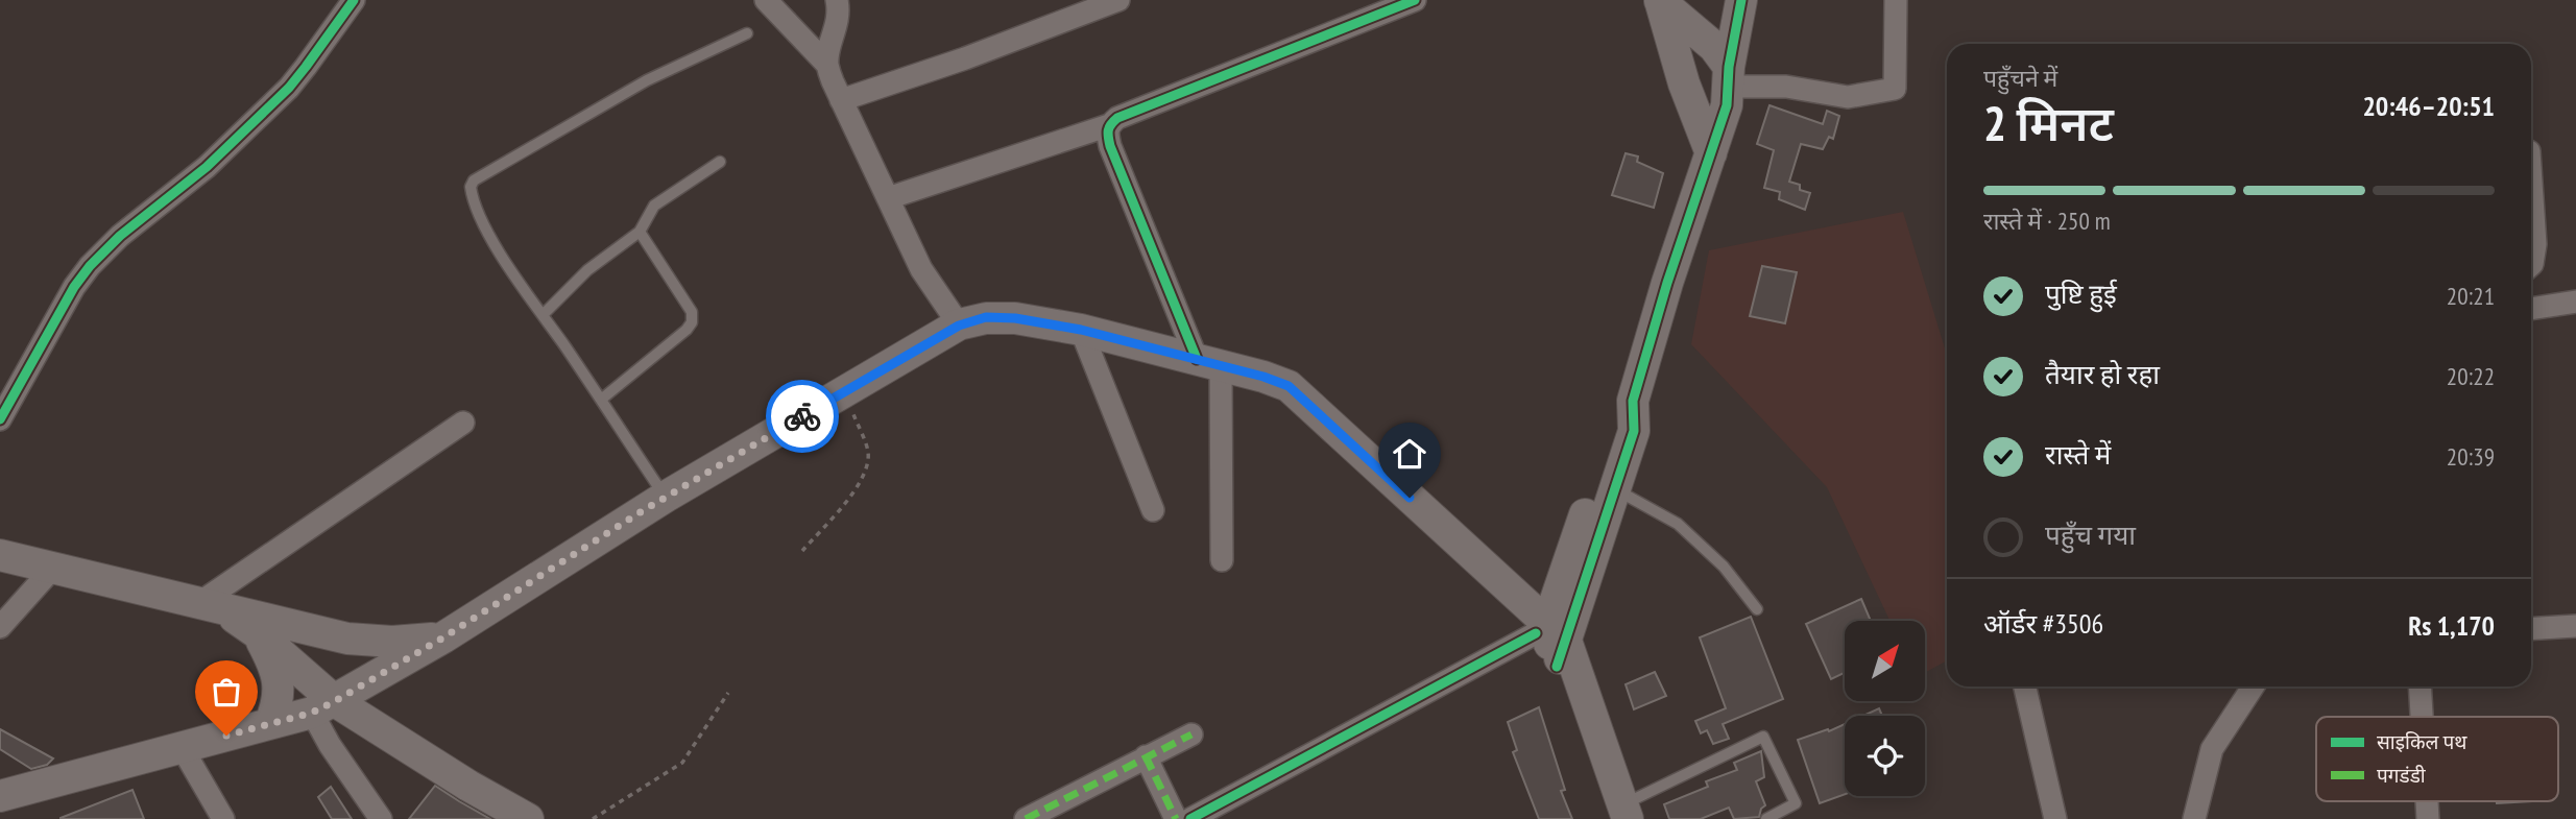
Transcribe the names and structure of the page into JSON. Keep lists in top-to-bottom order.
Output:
{
  "legend": ["साइकिल पथ", "पगडंडी"],
  "north": "top right",
  "page": {
    "heading": ["2 मिनट", "पहुँचने में", "20:46–20:51"],
    "panel": ["ऑर्डर #3506", "Rs 1,170"],
    "bar": "रास्ते में · 250 m",
    "list": [
      ["पुष्टि हुई", "20:21"],
      ["तैयार हो रहा", "20:22"],
      ["रास्ते में", "20:39"],
      "पहुँच गया"
    ]
  }
}
